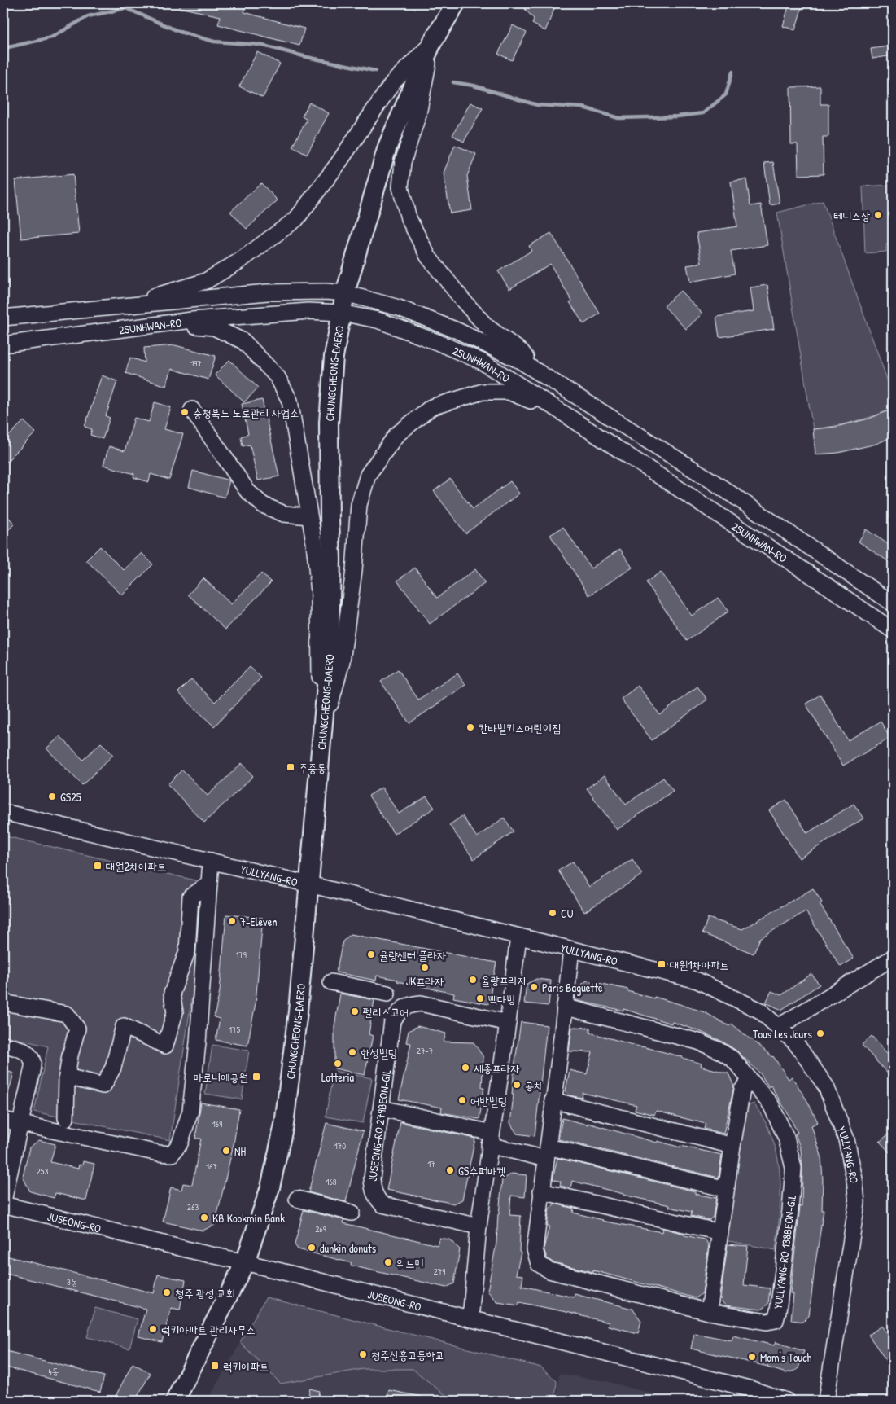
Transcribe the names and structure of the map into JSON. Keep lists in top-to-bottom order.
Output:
{
  "streets": {
    "main road": ["CHUNGCHEONG-DAERO"],
    "street": [
      "2SUNHWAN-RO",
      "YULLYANG-RO",
      "JUSEONG-RO 279BEON-GIL",
      "JUSEONG-RO",
      "YULLYANG-RO 138BEON-GIL"
    ]
  },
  "crossings": [
    ["2SUNHWAN-RO", "CHUNGCHEONG-DAERO"],
    ["CHUNGCHEONG-DAERO", "YULLYANG-RO"],
    ["CHUNGCHEONG-DAERO", "JUSEONG-RO"],
    ["YULLYANG-RO", "YULLYANG-RO 138BEON-GIL"]
  ],
  "places": {
    "other": [
      "테니스장",
      "충청북도 도로관리 사업소",
      "칸타빌키즈어린이집",
      "GS25",
      "CU",
      "7-Eleven",
      "율량센터 플라자",
      "JK프라자",
      "율량프라자",
      "Paris Baguette",
      "빽다방",
      "펠리스코어",
      "Tous Les Jours",
      "한성빌딩",
      "Lotteria",
      "세종프라자",
      "공차",
      "어반빌딩",
      "NH",
      "GS수퍼마켓",
      "KB Kookmin Bank",
      "dunkin donuts",
      "위드미",
      "청주 광성 교회",
      "럭키아파트 관리사무소",
      "청주신흥고등학교",
      "Mom's Touch"
    ],
    "transit": [
      "주중동",
      "대원2차아파트",
      "대원1차아파트",
      "마로니에공원",
      "럭키아파트"
    ]
  },
  "house_numbers": [
    "197",
    "179",
    "175",
    "27-7",
    "169",
    "170",
    "17",
    "167",
    "253",
    "168",
    "263",
    "269",
    "279",
    "3동",
    "4동"
  ]
}
